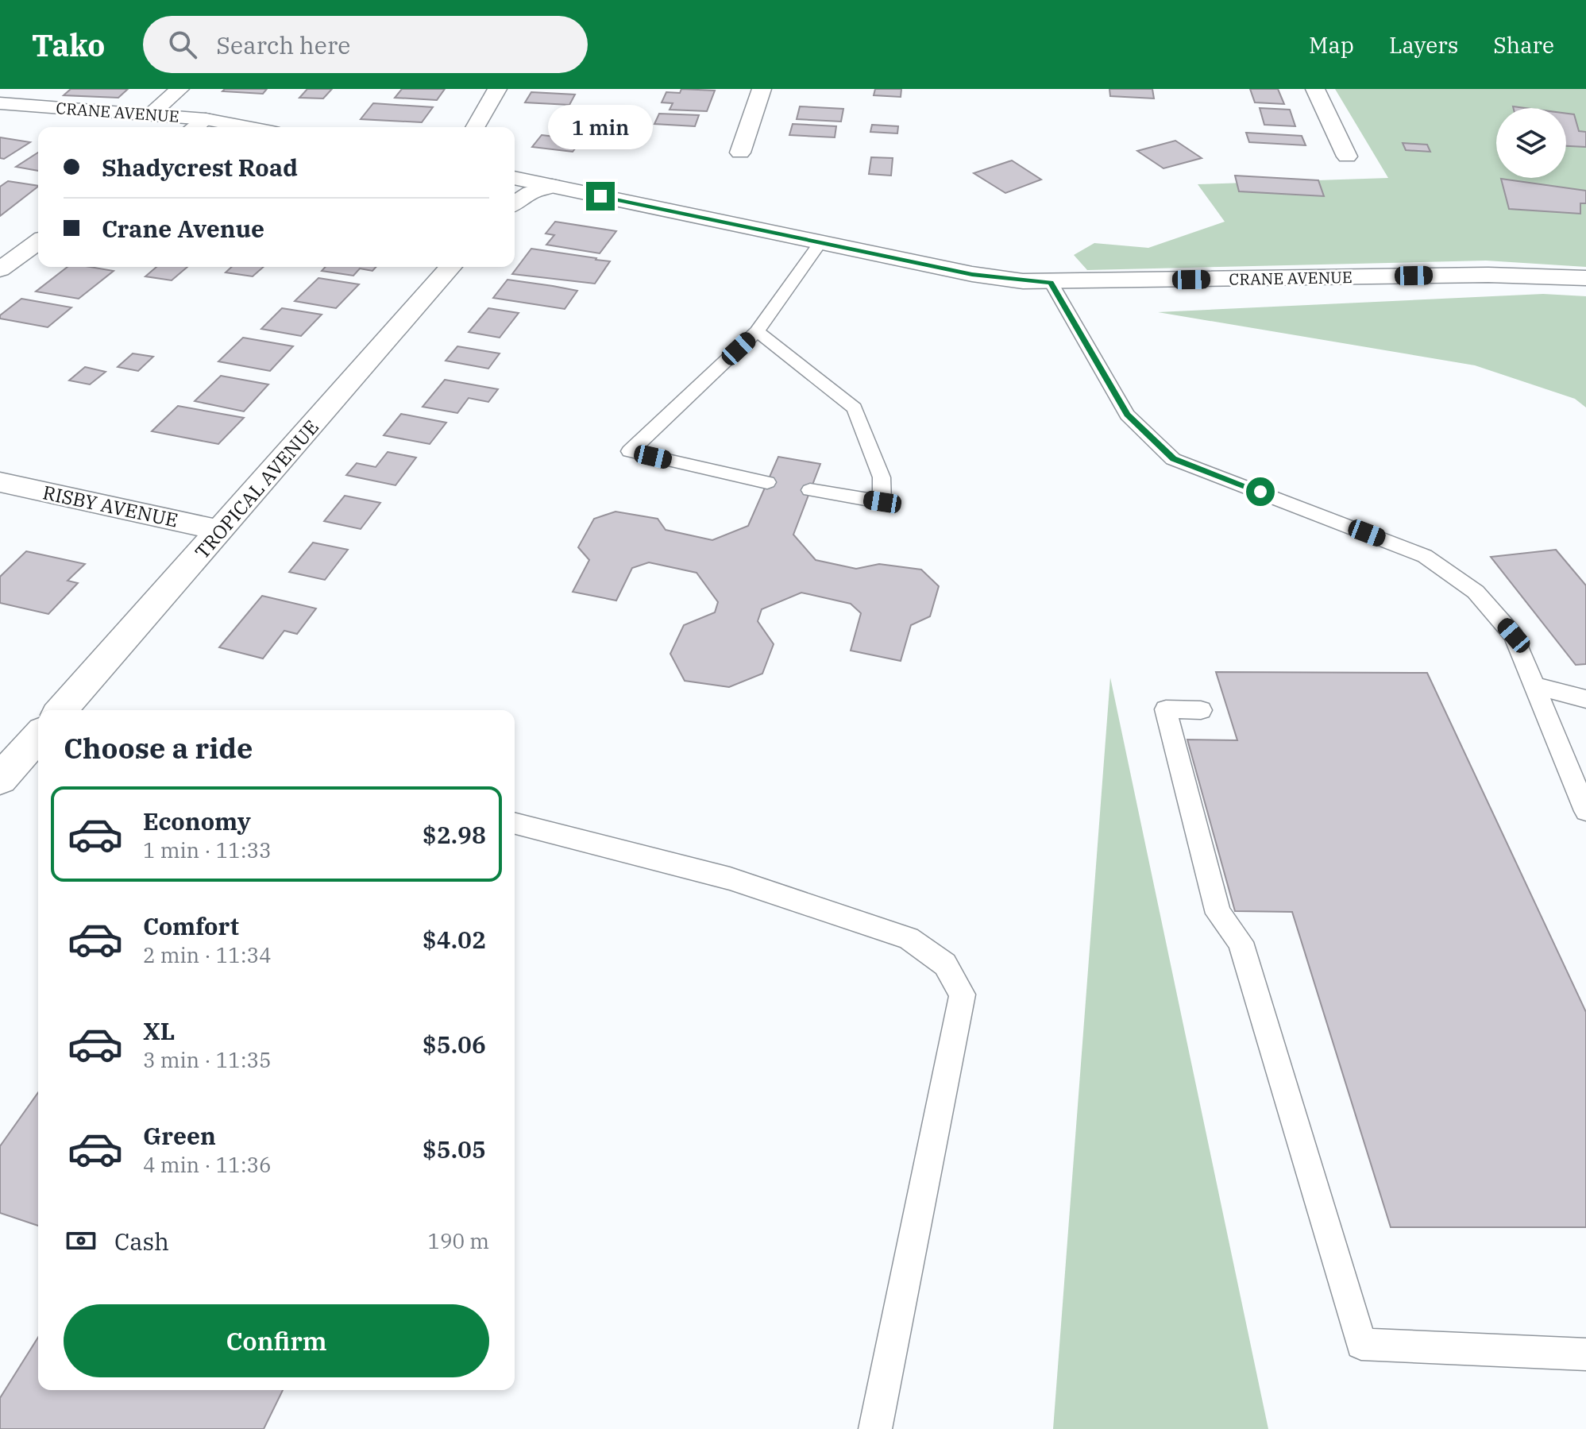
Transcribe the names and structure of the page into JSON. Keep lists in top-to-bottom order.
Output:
{
  "streets": {
    "street": ["CRANE AVENUE", "TROPICAL AVENUE", "RISBY AVENUE"]
  },
  "crossings": [
    ["TROPICAL AVENUE", "RISBY AVENUE"]
  ],
  "page": {
    "header": "Tako",
    "search": "Search here",
    "nav": ["Map", "Layers", "Share"],
    "bubble": "1 min",
    "banner": ["Shadycrest Road", "Crane Avenue"],
    "heading": "Choose a ride",
    "list": [
      {
        "name": "Economy",
        "note": "1 min · 11:33",
        "value": "$2.98"
      },
      {
        "name": "Comfort",
        "note": "2 min · 11:34",
        "value": "$4.02"
      },
      {
        "name": "XL",
        "note": "3 min · 11:35",
        "value": "$5.06"
      },
      {
        "name": "Green",
        "note": "4 min · 11:36",
        "value": "$5.05"
      }
    ],
    "pay": ["Cash", "190 m"],
    "buttons": "Confirm"
  }
}
